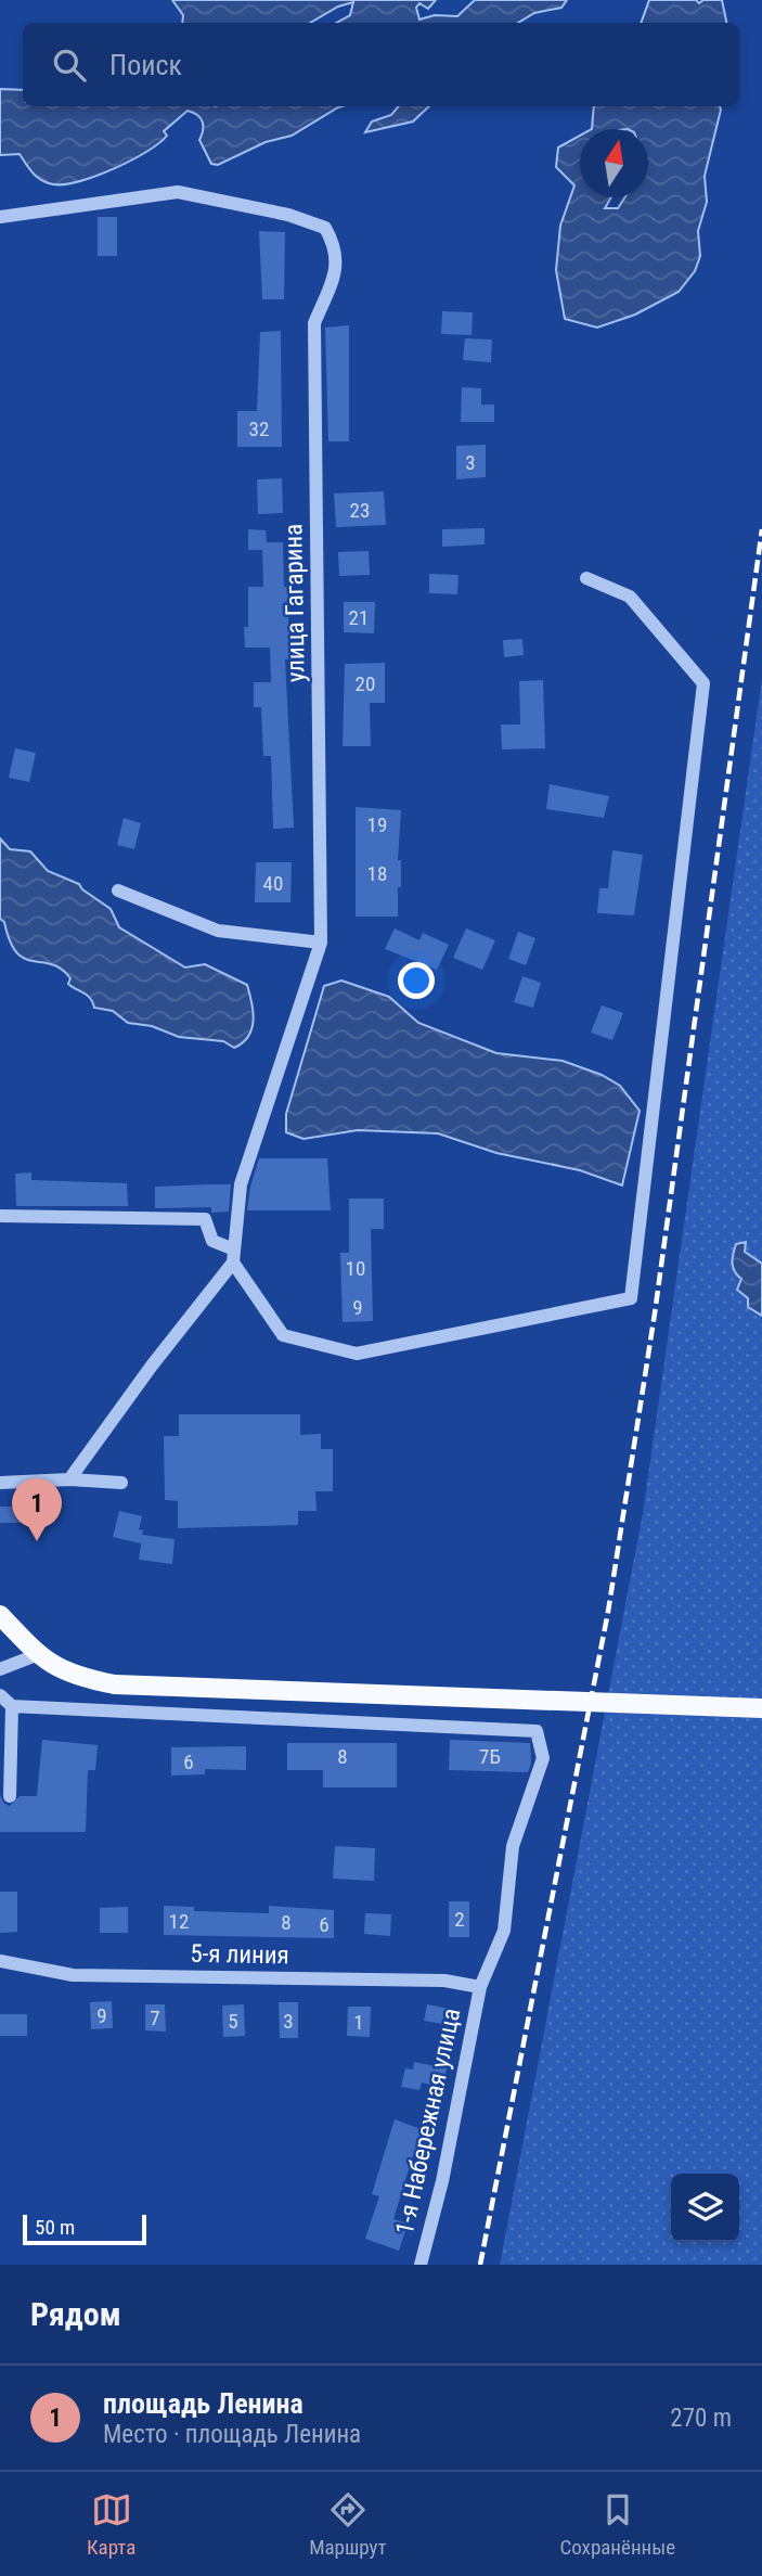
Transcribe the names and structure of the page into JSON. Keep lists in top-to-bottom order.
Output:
{
  "streets": {
    "street": ["улица Гагарина", "5-я линия", "1-я Набережная улица"]
  },
  "crossings": [
    ["5-я линия", "1-я Набережная улица"]
  ],
  "house_numbers": [
    "32",
    "3",
    "23",
    "21",
    "20",
    "19",
    "18",
    "40",
    "10",
    "9",
    "8",
    "7Б",
    "6",
    "2",
    "12",
    "8",
    "6",
    "9",
    "7",
    "5",
    "3",
    "1"
  ],
  "scale_bar": "50 m",
  "north": "top",
  "page": {
    "search": "Поиск",
    "pins": "1",
    "scale": "50 m",
    "heading": "Рядом",
    "list": [
      {
        "mark": "1",
        "name": "площадь Ленина",
        "note": "Место · площадь Ленина",
        "value": "270 m"
      }
    ],
    "nav": ["Карта", "Маршрут", "Сохранённые"]
  }
}
